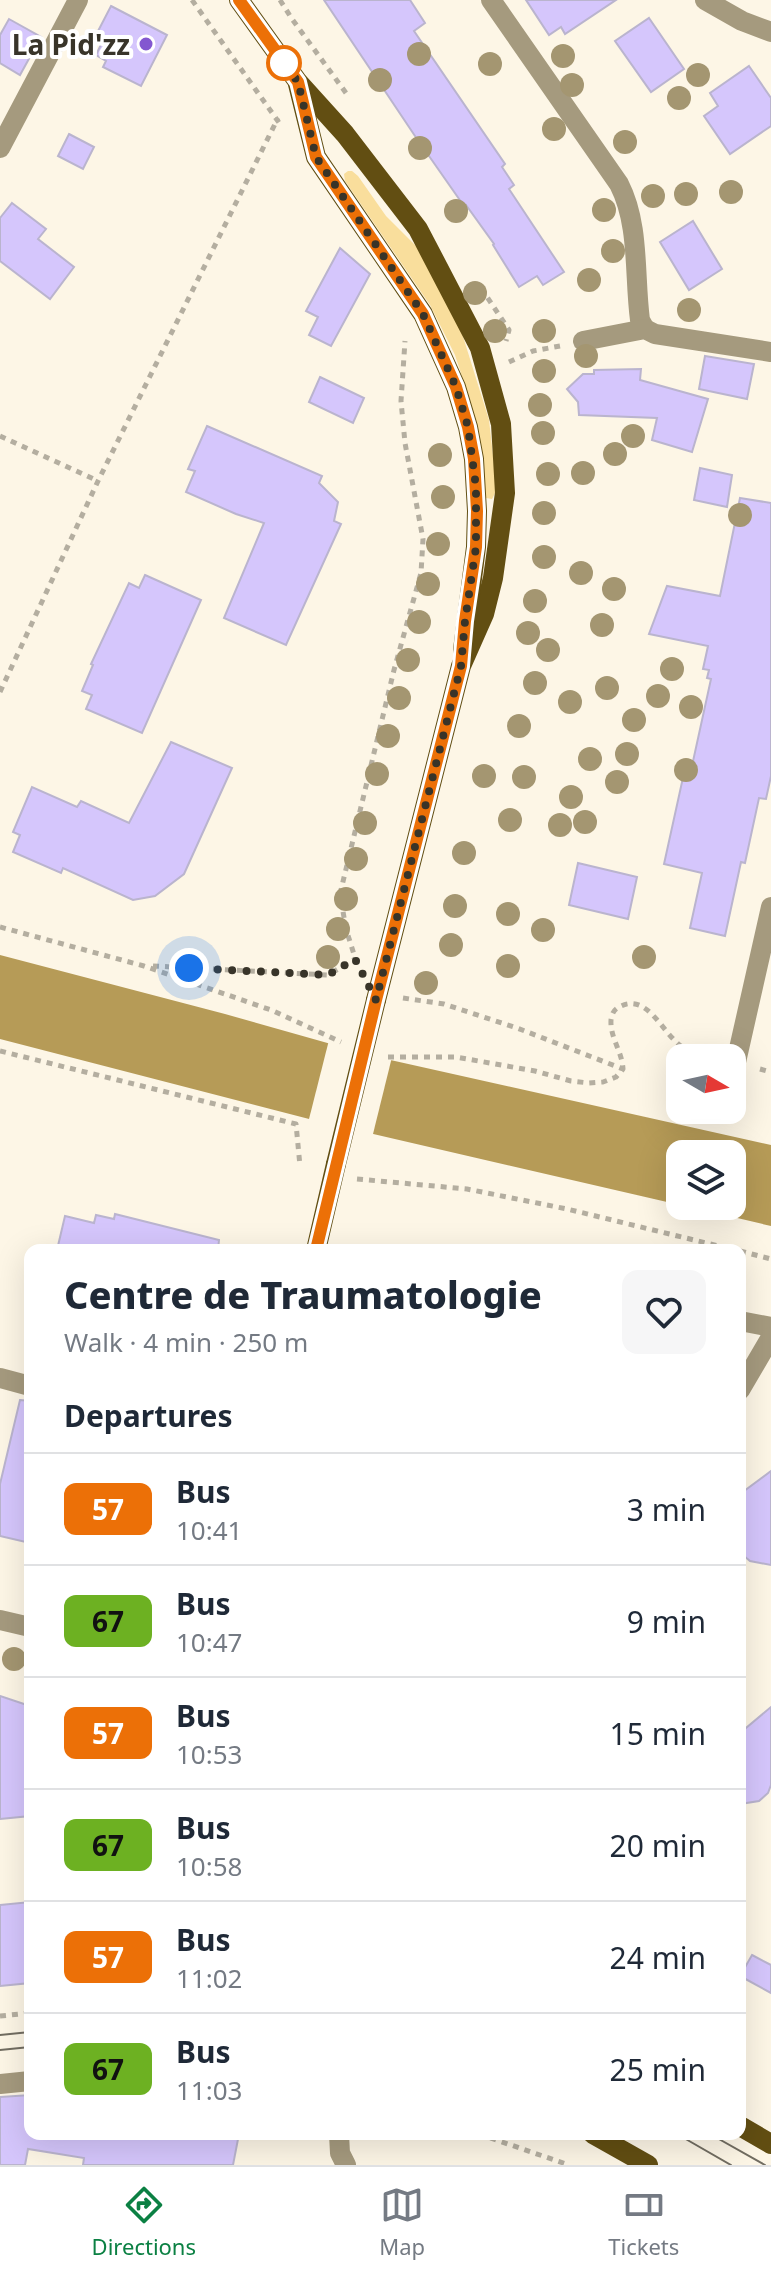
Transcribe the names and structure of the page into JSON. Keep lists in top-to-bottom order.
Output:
{
  "places": ["La Pid'zz"],
  "lines": ["bus line 57"],
  "north": "right",
  "page": {
    "heading": [
      ["Centre de Traumatologie", "Walk · 4 min · 250 m"],
      "Departures"
    ],
    "list": [
      {
        "mark": "57",
        "name": "Bus",
        "note": "10:41",
        "value": "3 min"
      },
      {
        "mark": "67",
        "name": "Bus",
        "note": "10:47",
        "value": "9 min"
      },
      {
        "mark": "57",
        "name": "Bus",
        "note": "10:53",
        "value": "15 min"
      },
      {
        "mark": "67",
        "name": "Bus",
        "note": "10:58",
        "value": "20 min"
      },
      {
        "mark": "57",
        "name": "Bus",
        "note": "11:02",
        "value": "24 min"
      },
      {
        "mark": "67",
        "name": "Bus",
        "note": "11:03",
        "value": "25 min"
      }
    ],
    "tabs": ["Directions", "Map", "Tickets"]
  }
}
